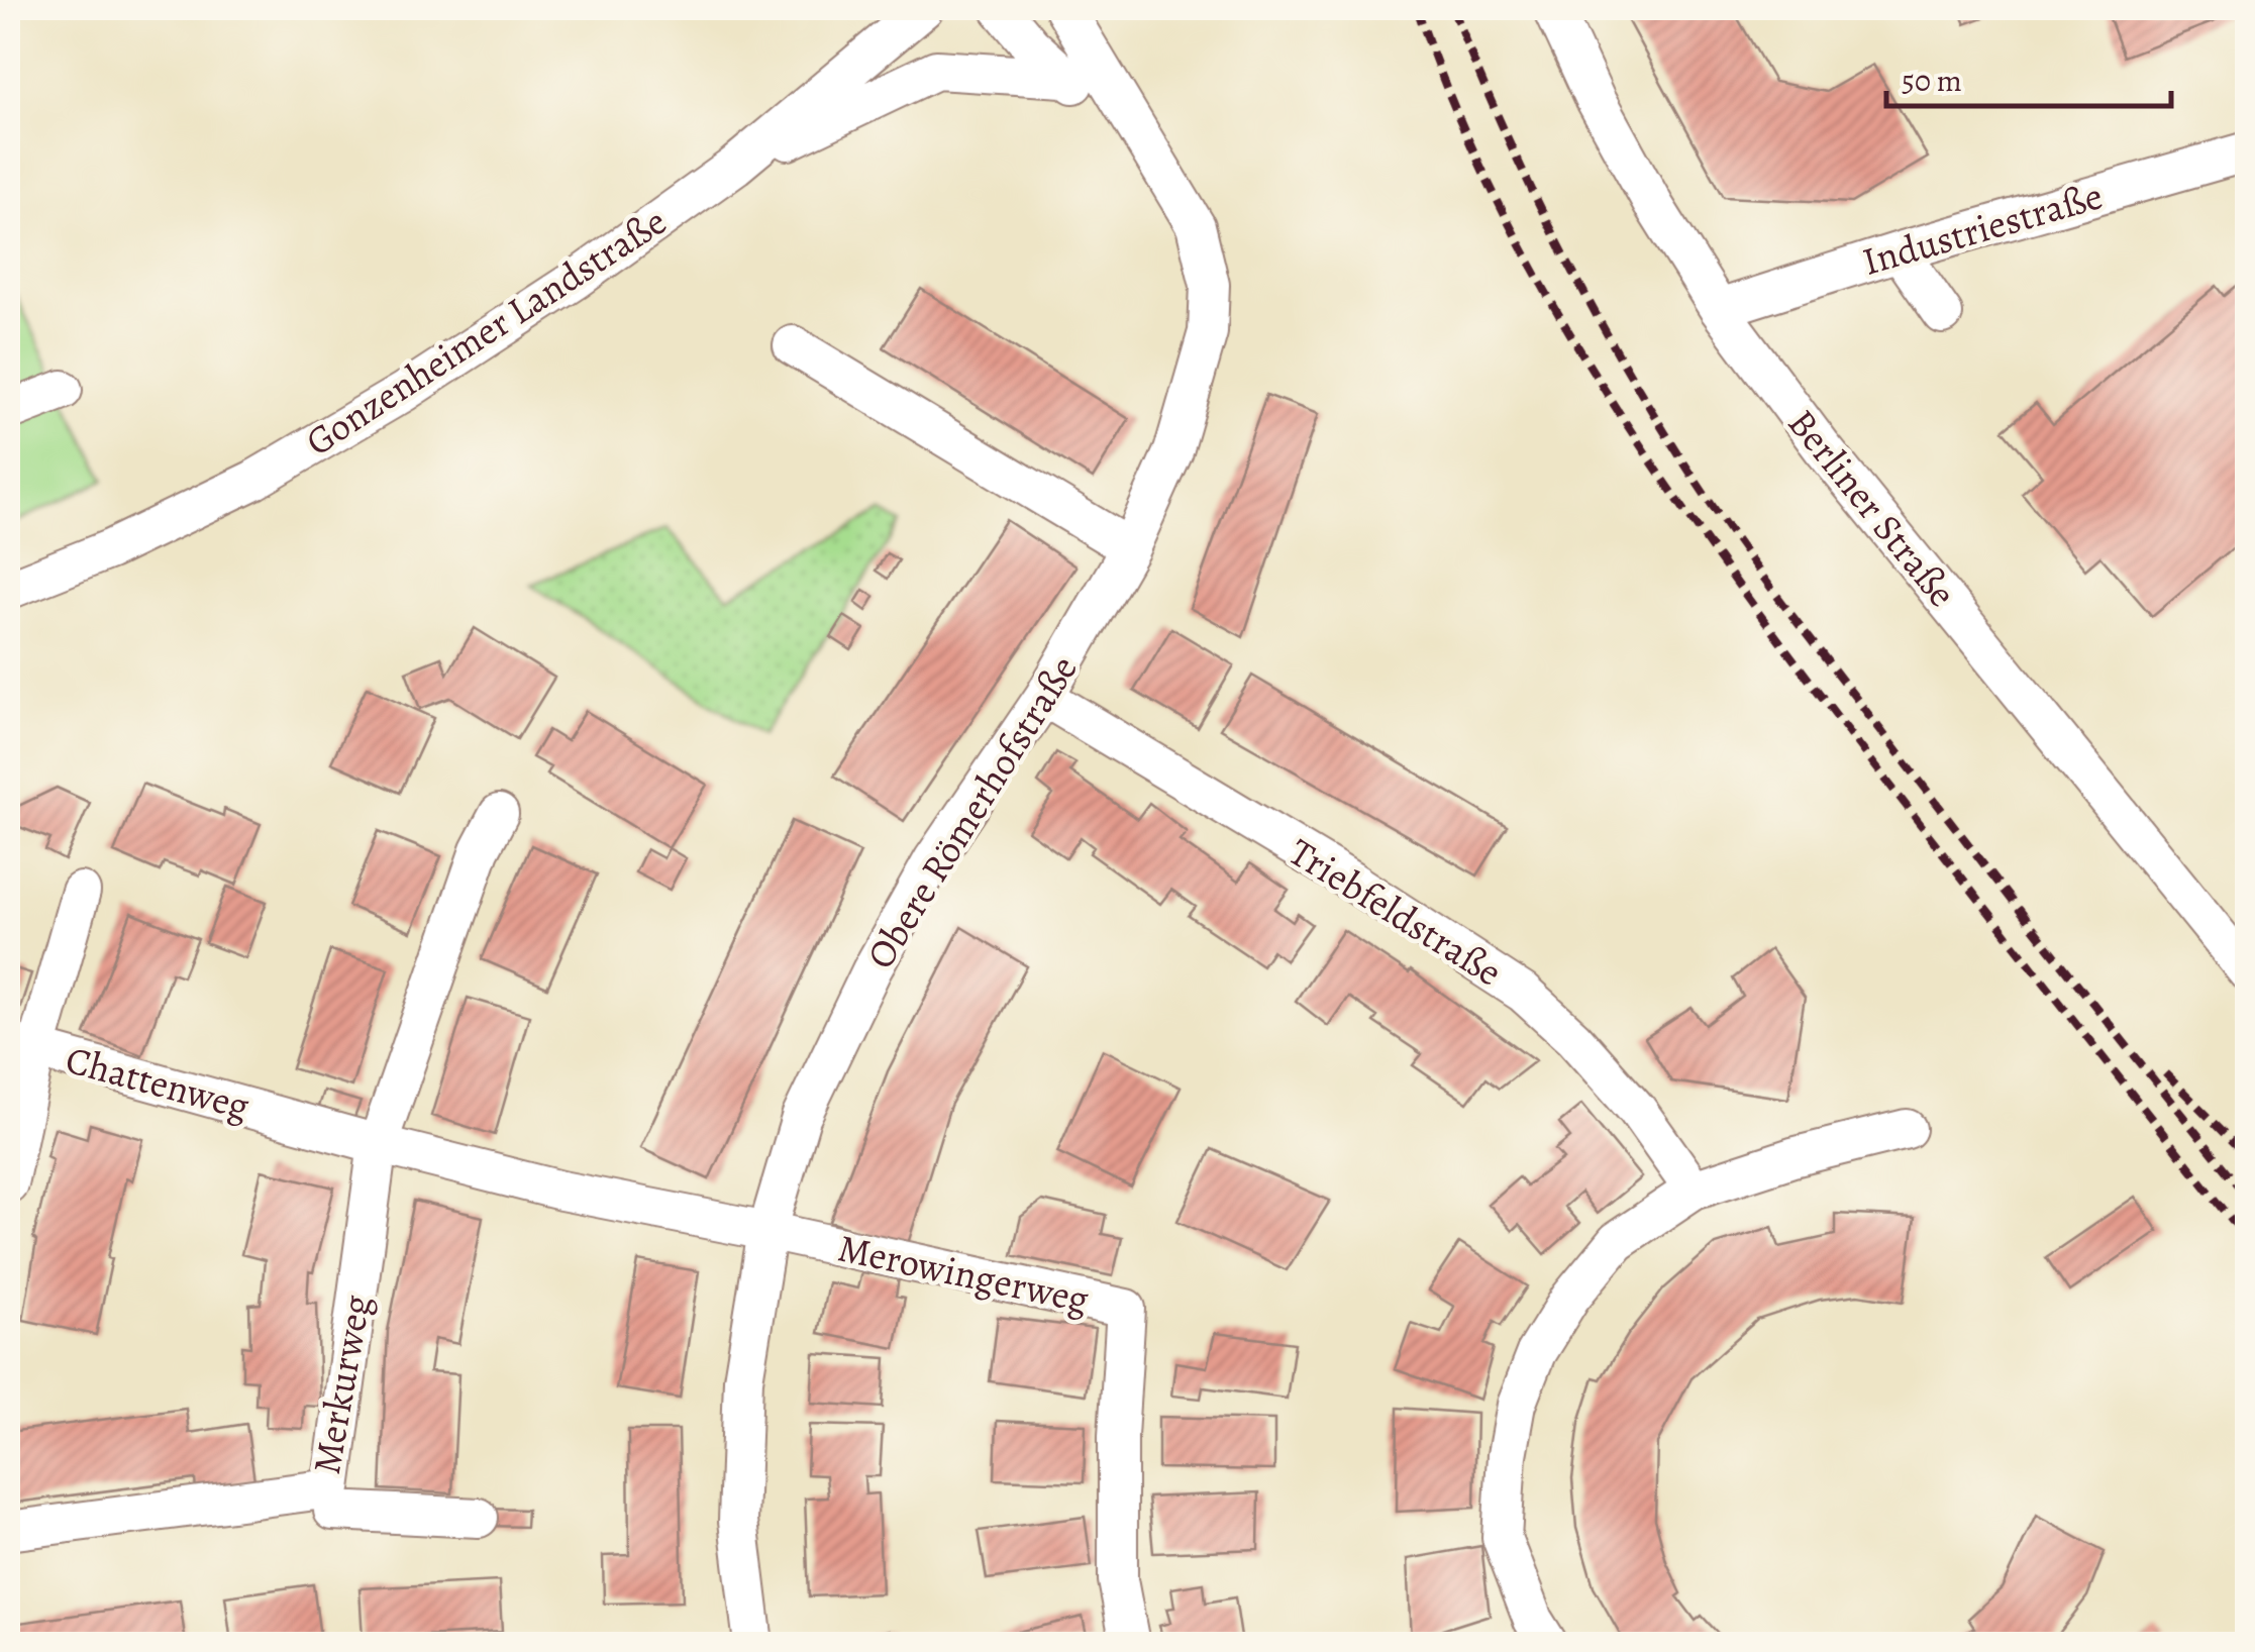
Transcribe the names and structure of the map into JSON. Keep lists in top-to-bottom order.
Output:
{
  "streets": {
    "street": [
      "Industriestraße",
      "Gonzenheimer Landstraße",
      "Berliner Straße",
      "Obere Römerhofstraße",
      "Triebfeldstraße",
      "Chattenweg",
      "Merowingerweg",
      "Merkurweg"
    ]
  },
  "crossings": [
    ["Industriestraße", "Berliner Straße"],
    ["Gonzenheimer Landstraße", "Obere Römerhofstraße"],
    ["Obere Römerhofstraße", "Triebfeldstraße"],
    ["Obere Römerhofstraße", "Chattenweg"],
    ["Obere Römerhofstraße", "Merowingerweg"],
    ["Chattenweg", "Merowingerweg"],
    ["Chattenweg", "Merkurweg"]
  ],
  "scale_bar": "50 m"
}
